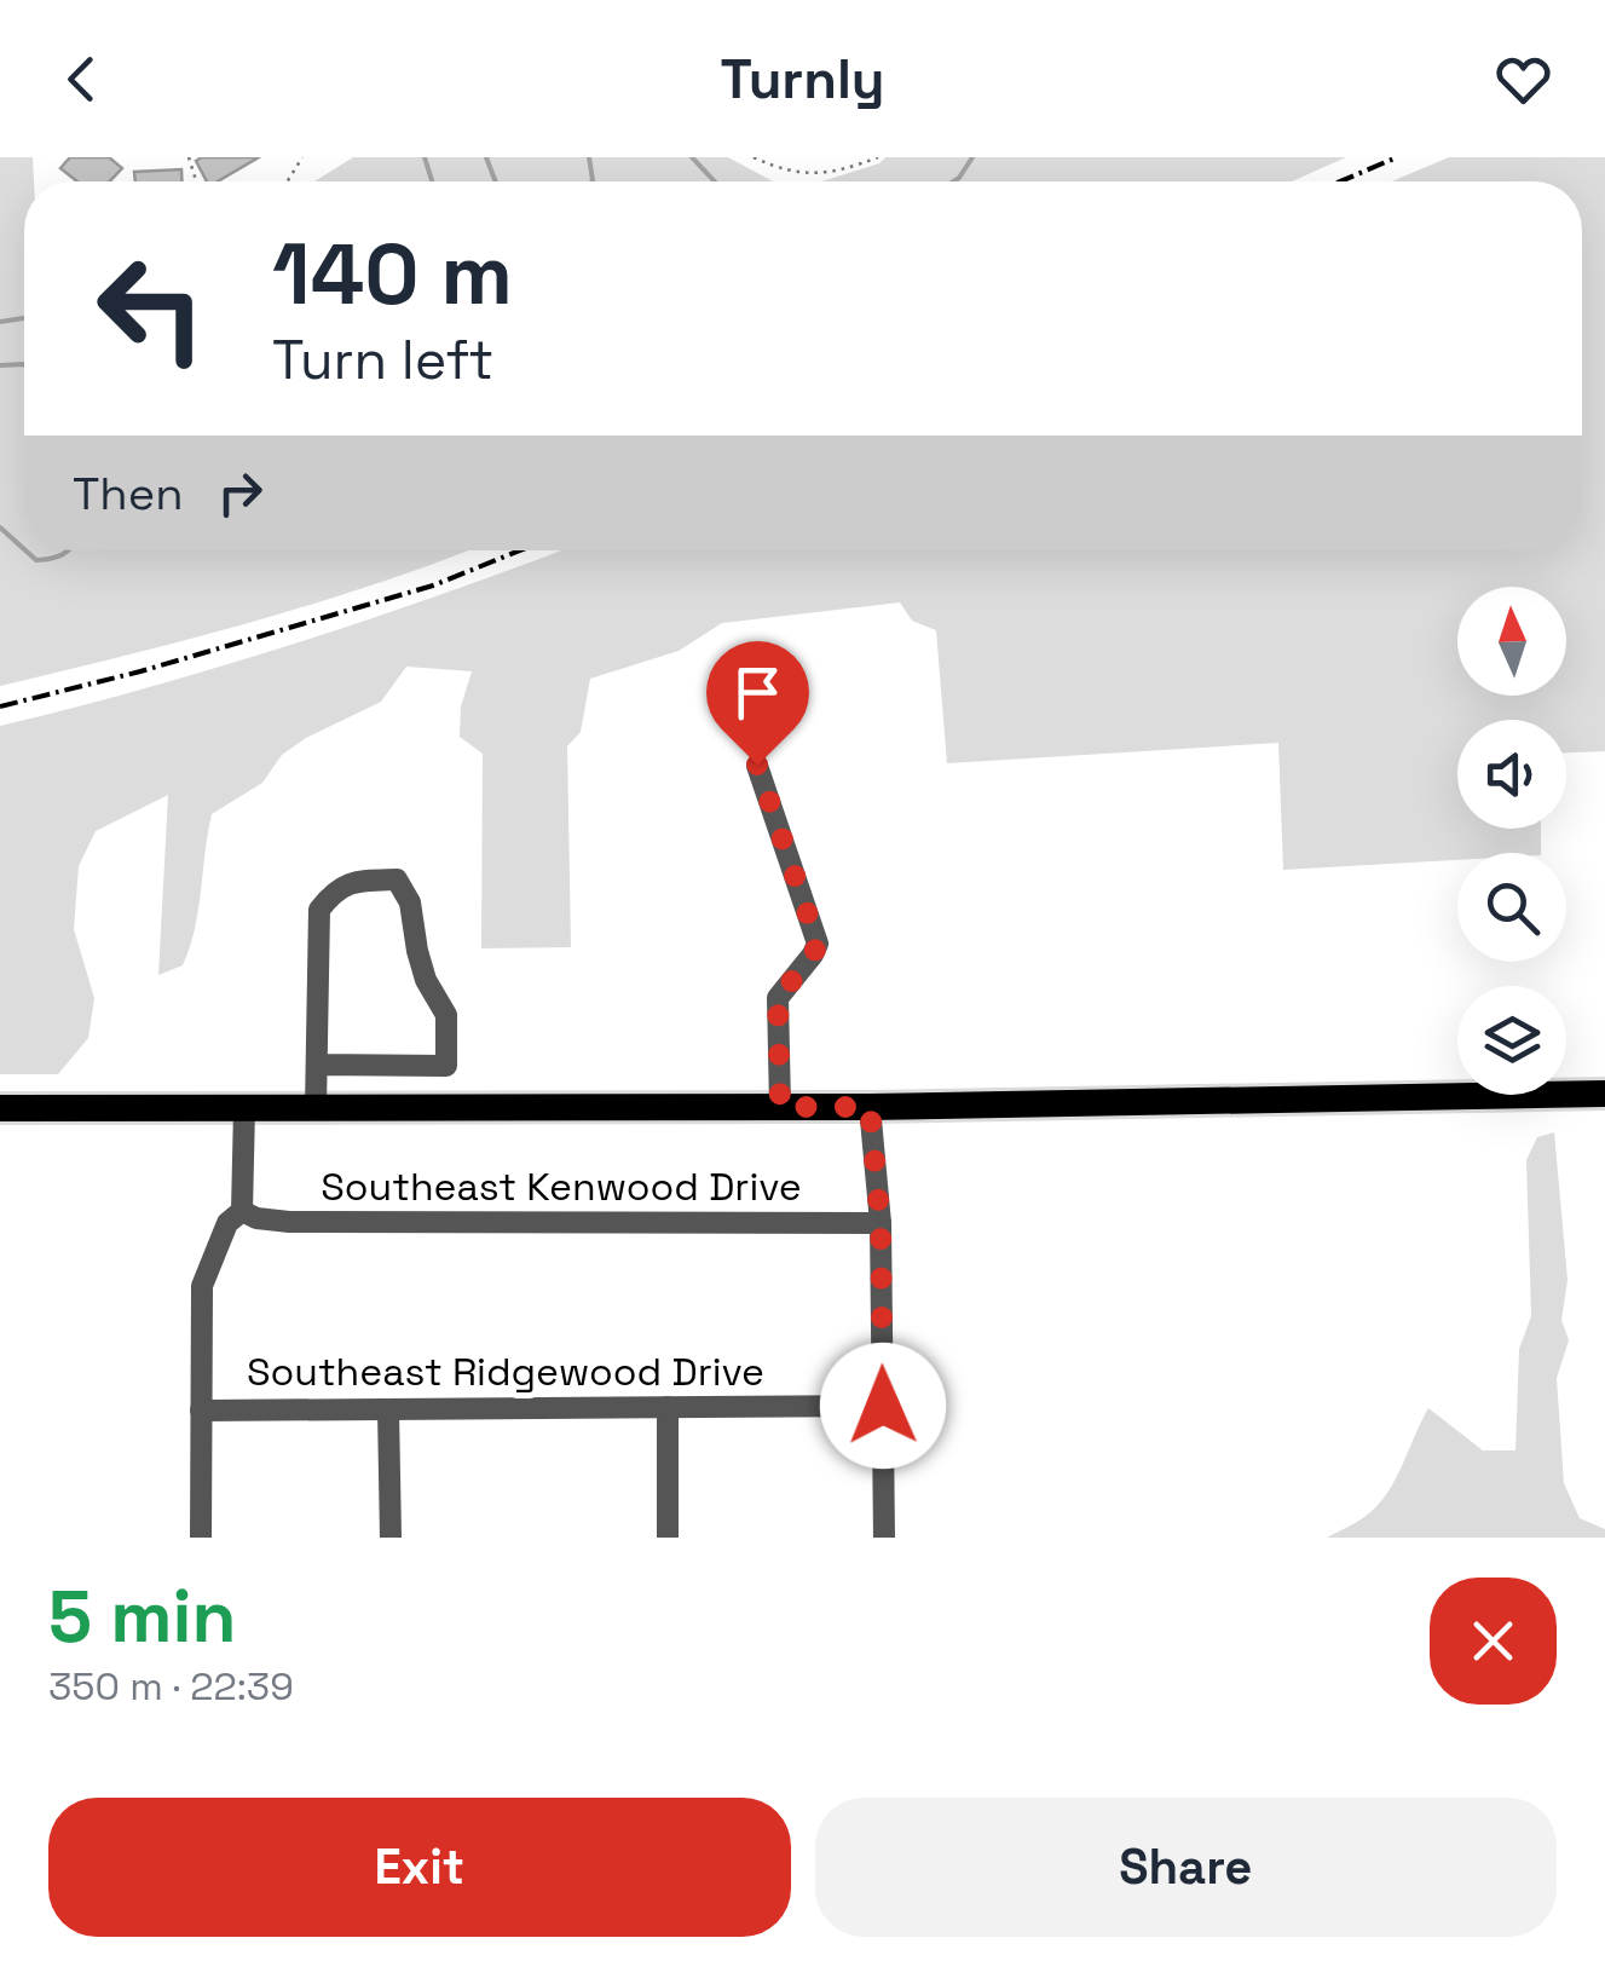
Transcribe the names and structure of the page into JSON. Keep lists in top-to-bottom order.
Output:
{
  "streets": {
    "street": ["Southeast Kenwood Drive", "Southeast Ridgewood Drive"]
  },
  "north": "top",
  "page": {
    "header": "Turnly",
    "turn": ["140 m", "Turn left"],
    "then": "Then",
    "heading": ["5 min", "350 m · 22:39"],
    "buttons": ["Exit", "Share"]
  }
}
